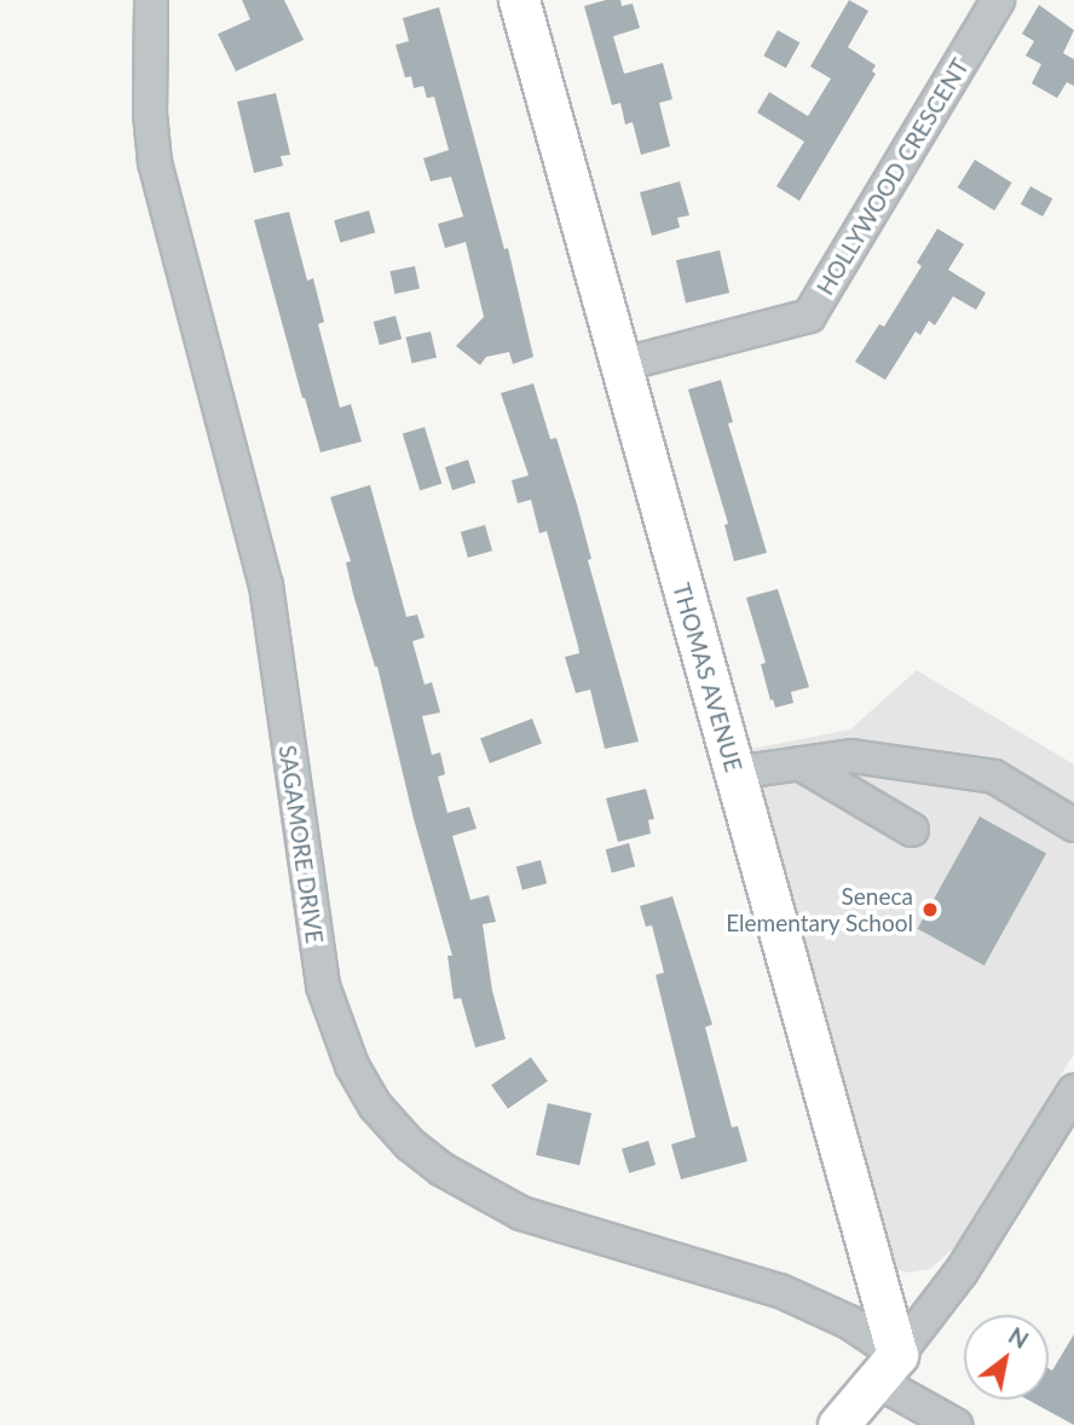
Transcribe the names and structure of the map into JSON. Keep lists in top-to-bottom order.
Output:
{
  "streets": {
    "main road": ["THOMAS AVENUE"],
    "street": ["HOLLYWOOD CRESCENT", "SAGAMORE DRIVE"]
  },
  "crossings": [
    ["HOLLYWOOD CRESCENT", "THOMAS AVENUE"],
    ["THOMAS AVENUE", "SAGAMORE DRIVE"]
  ],
  "places": ["Seneca Elementary School"],
  "north": "top right"
}
